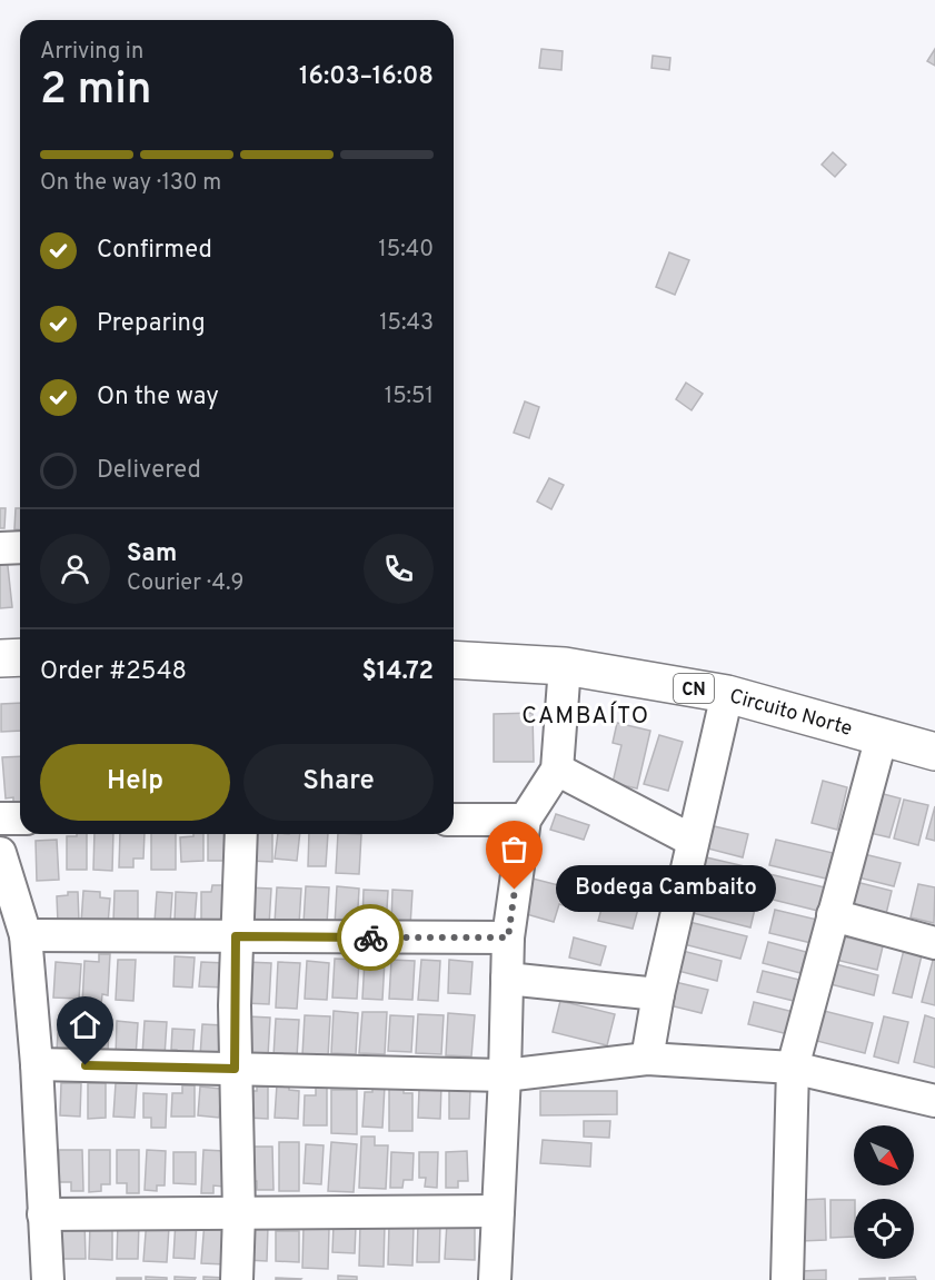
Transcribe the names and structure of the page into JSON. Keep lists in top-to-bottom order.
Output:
{
  "streets": {
    "main road": ["CN", "Circuito Norte"]
  },
  "districts": ["CAMBAÍTO"],
  "places": ["Bodega Cambaito"],
  "north": "bottom right",
  "page": {
    "heading": ["2 min", "Arriving in", "16:03–16:08"],
    "panel": [
      "Sam",
      "Courier · 4.9",
      "Order #2548",
      "$14.72"
    ],
    "bar": "On the way · 130 m",
    "list": [
      ["Confirmed", "15:40"],
      ["Preparing", "15:43"],
      ["On the way", "15:51"],
      "Delivered"
    ],
    "buttons": ["Help", "Share"],
    "bubble": "Bodega Cambaito"
  }
}
